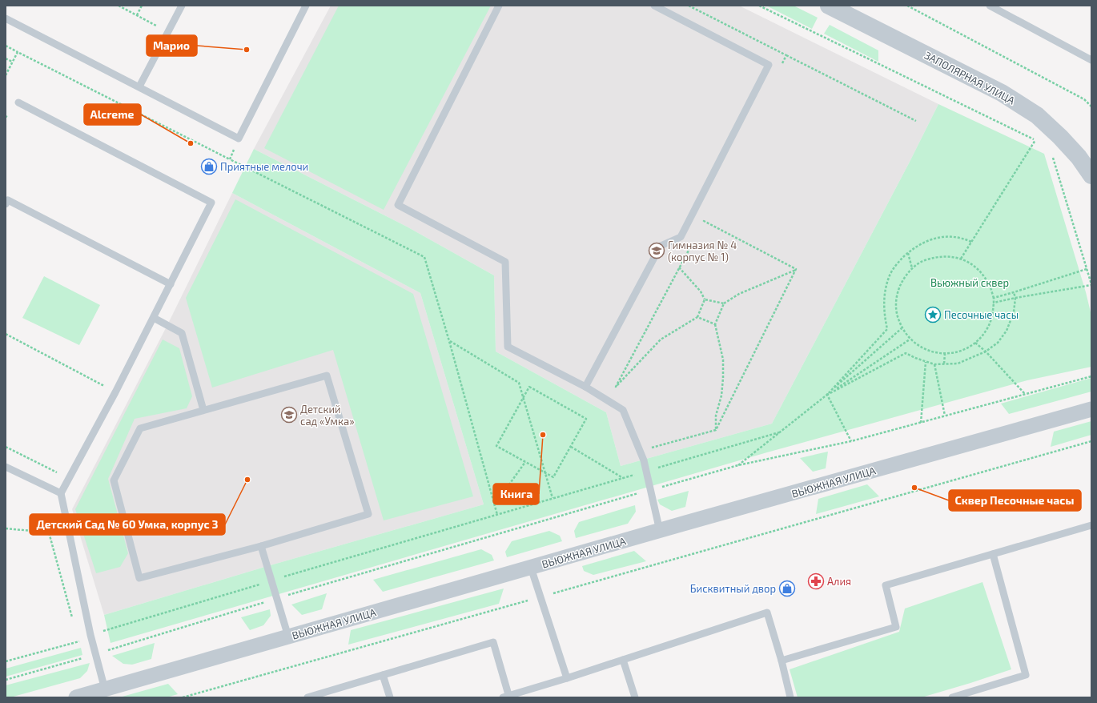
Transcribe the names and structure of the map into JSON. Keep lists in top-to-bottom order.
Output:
{
  "streets": {
    "street": ["ЗАПОЛЯРНАЯ УЛИЦА", "ВЬЮЖНАЯ УЛИЦА"]
  },
  "parks": ["Вьюжный сквер"],
  "places": {
    "other": [
      "Марио",
      "Alcreme",
      "Книга",
      "Детский Сад № 60 Умка, корпус 3",
      "Сквер Песочные часы"
    ],
    "shop": ["Приятные мелочи", "Бисквитный двор"],
    "school or university": ["Гимназия № 4 (корпус № 1)", "Детский сад «Умка»"],
    "place": ["Песочные часы"],
    "pharmacy": ["Алия"]
  }
}
